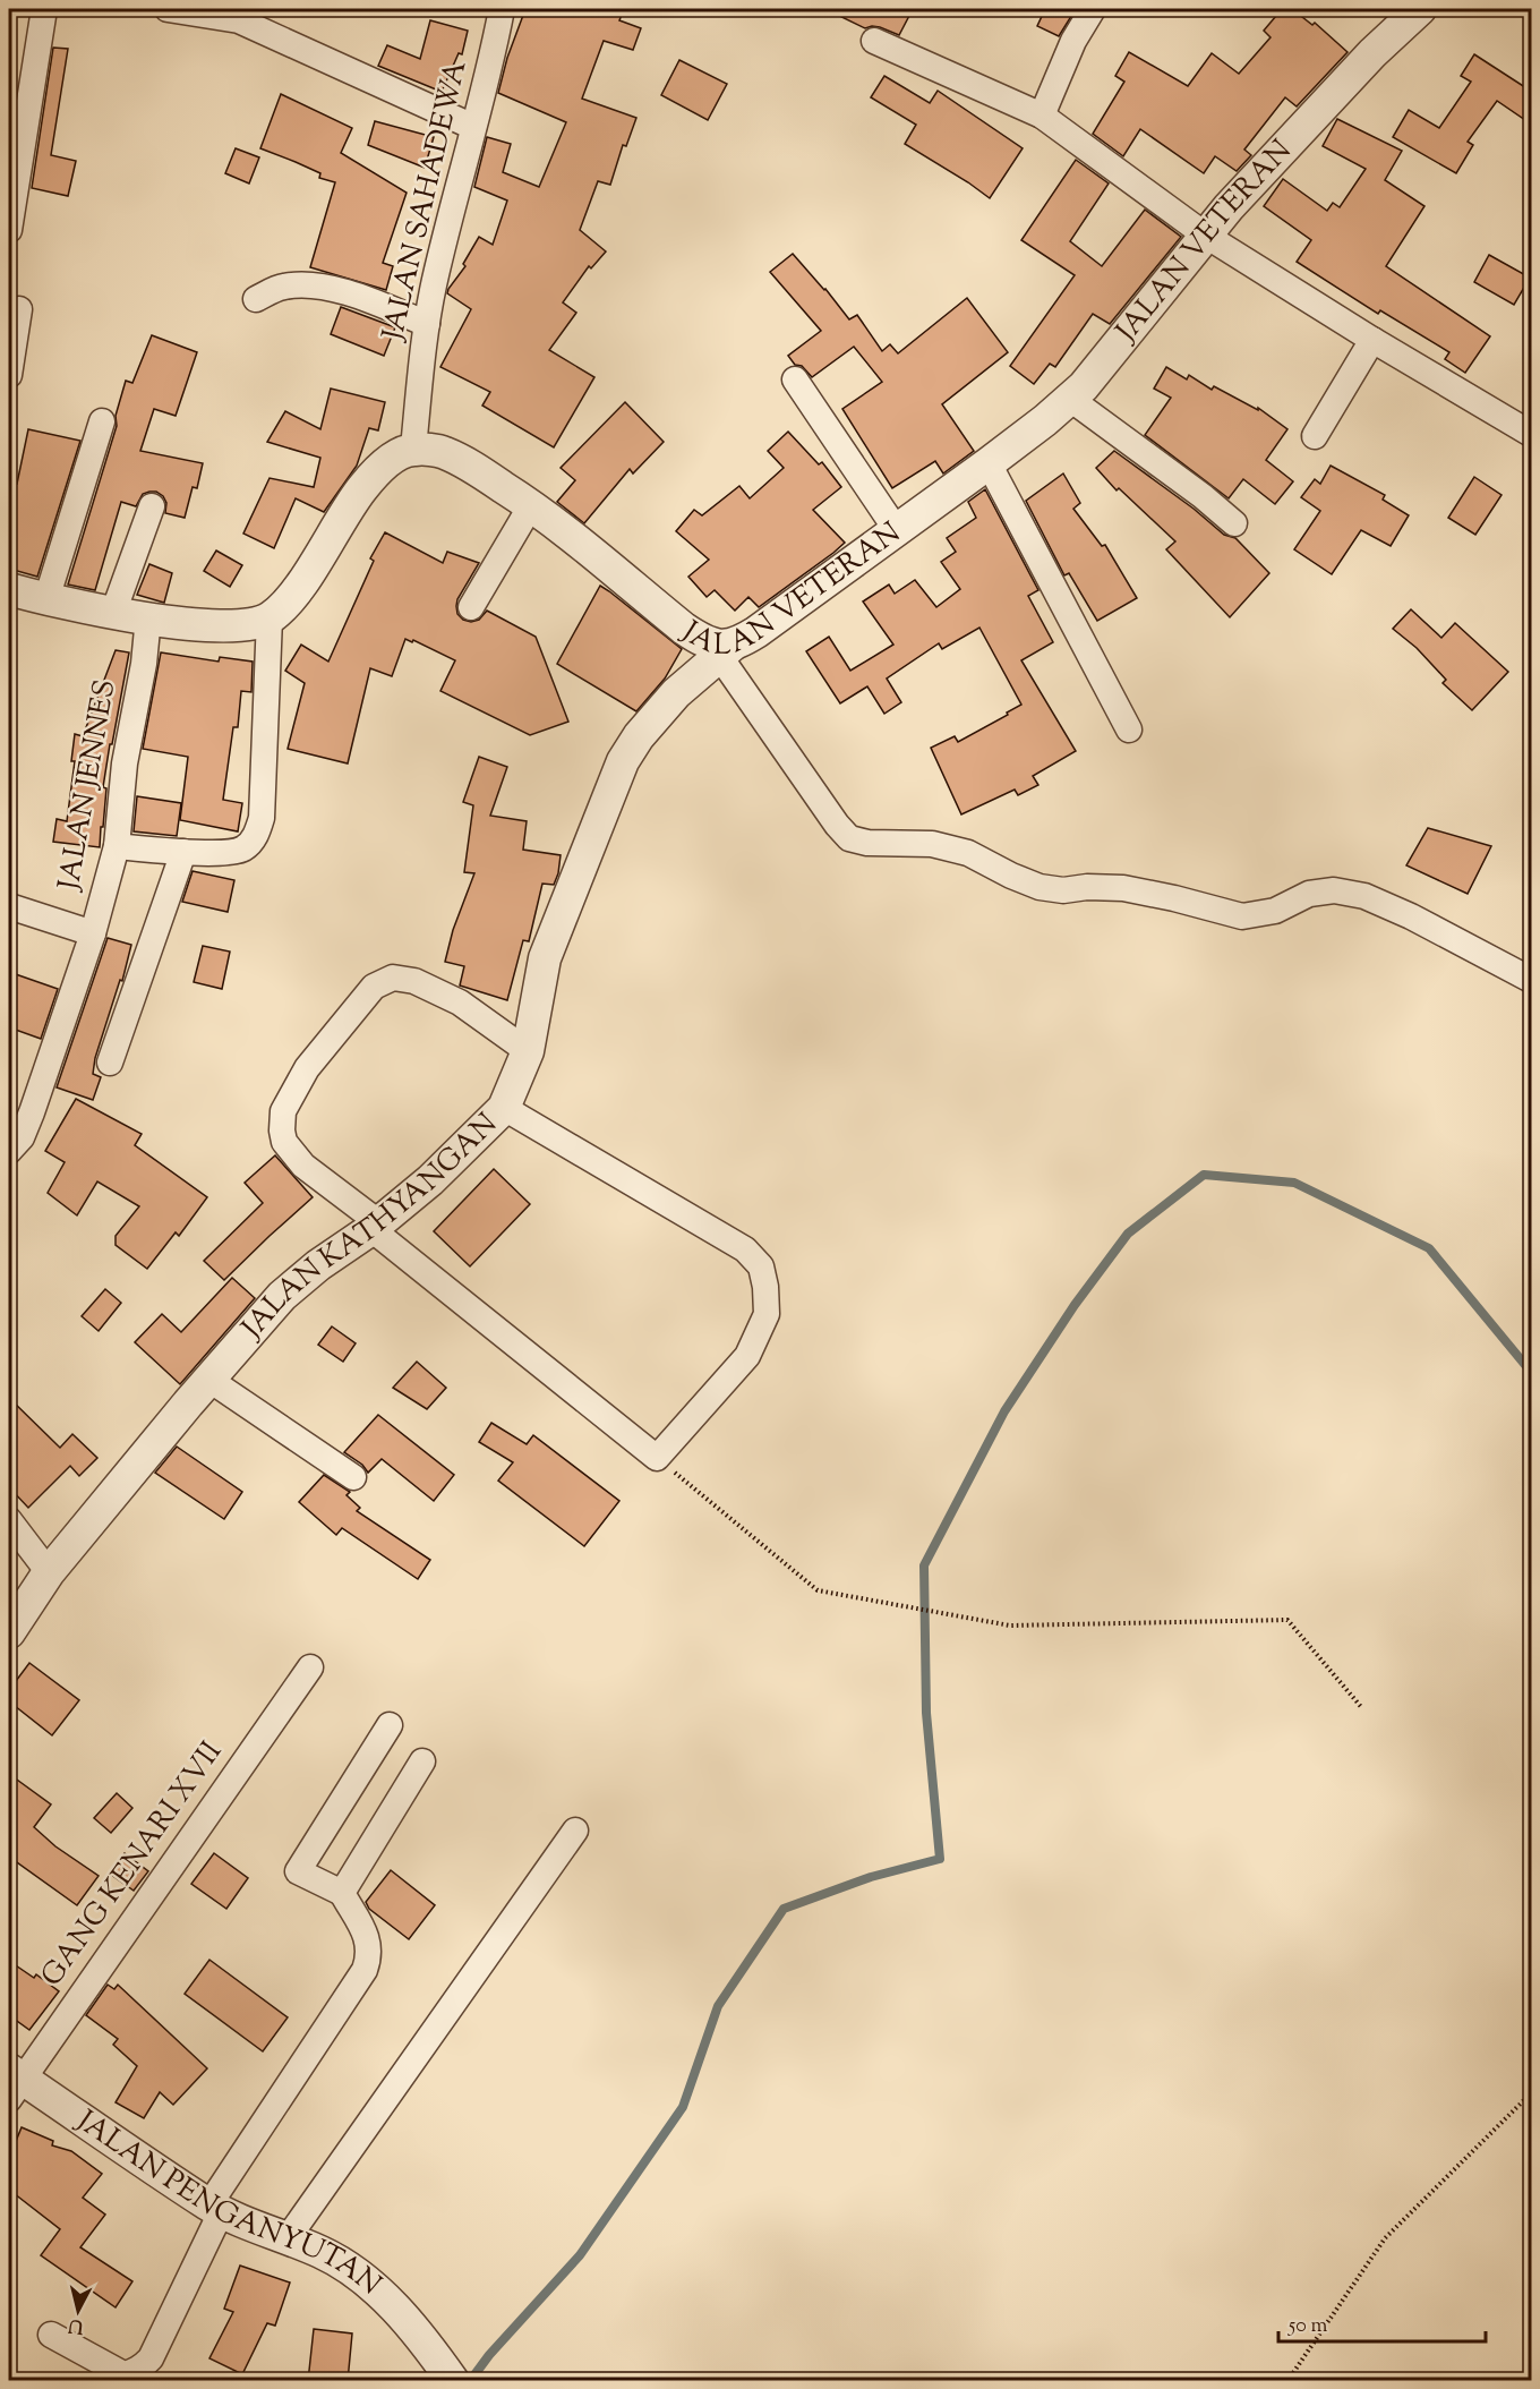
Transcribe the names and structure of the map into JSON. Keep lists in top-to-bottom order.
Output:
{
  "streets": {
    "street": [
      "JALAN SAHADEWA",
      "JALAN VETERAN",
      "JALAN JENNES",
      "JALAN KATHYANGAN",
      "GANG KENARI XVII",
      "JALAN PENGANYUTAN"
    ]
  },
  "crossings": [
    ["JALAN SAHADEWA", "JALAN VETERAN"],
    ["JALAN VETERAN", "JALAN KATHYANGAN"],
    ["GANG KENARI XVII", "JALAN PENGANYUTAN"]
  ],
  "scale_bar": "50 m",
  "north": "bottom"
}
